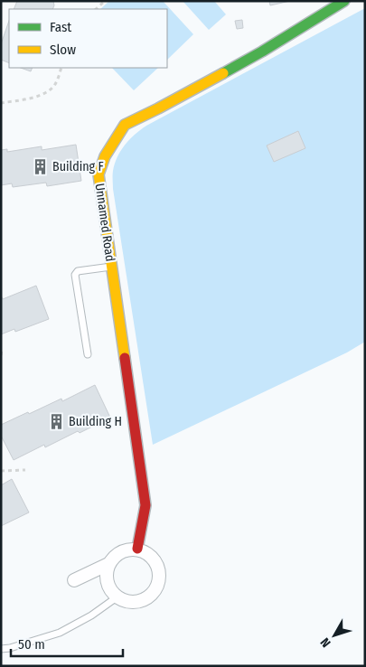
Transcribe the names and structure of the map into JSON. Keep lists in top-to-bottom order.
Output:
{
  "streets": {
    "street": ["Unnamed Road"]
  },
  "places": {
    "building": ["Building F", "Building H"]
  },
  "legend": ["Fast", "Slow"],
  "scale_bar": "50 m",
  "north": "bottom left"
}
